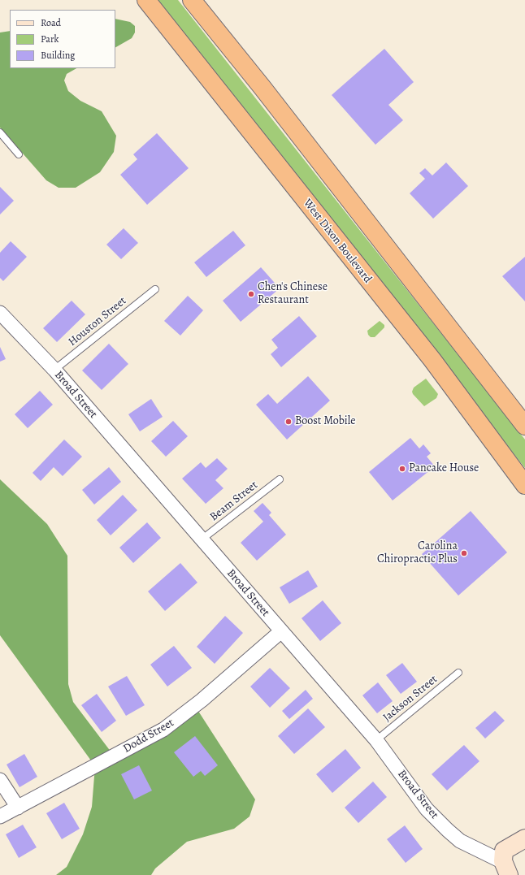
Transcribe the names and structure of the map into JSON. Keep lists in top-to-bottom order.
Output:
{
  "streets": {
    "highway": ["West Dixon Boulevard"],
    "street": ["Broad Street", "Dodd Street"],
    "lane": ["Houston Street", "Beam Street", "Jackson Street"]
  },
  "crossings": [
    ["Houston Street", "Broad Street"],
    ["Broad Street", "Beam Street"],
    ["Broad Street", "Jackson Street"],
    ["Broad Street", "Dodd Street"]
  ],
  "places": [
    "Chen's Chinese Restaurant",
    "Boost Mobile",
    "Pancake House",
    "Carolina Chiropractic Plus"
  ],
  "legend": ["Road", "Park", "Building"]
}
